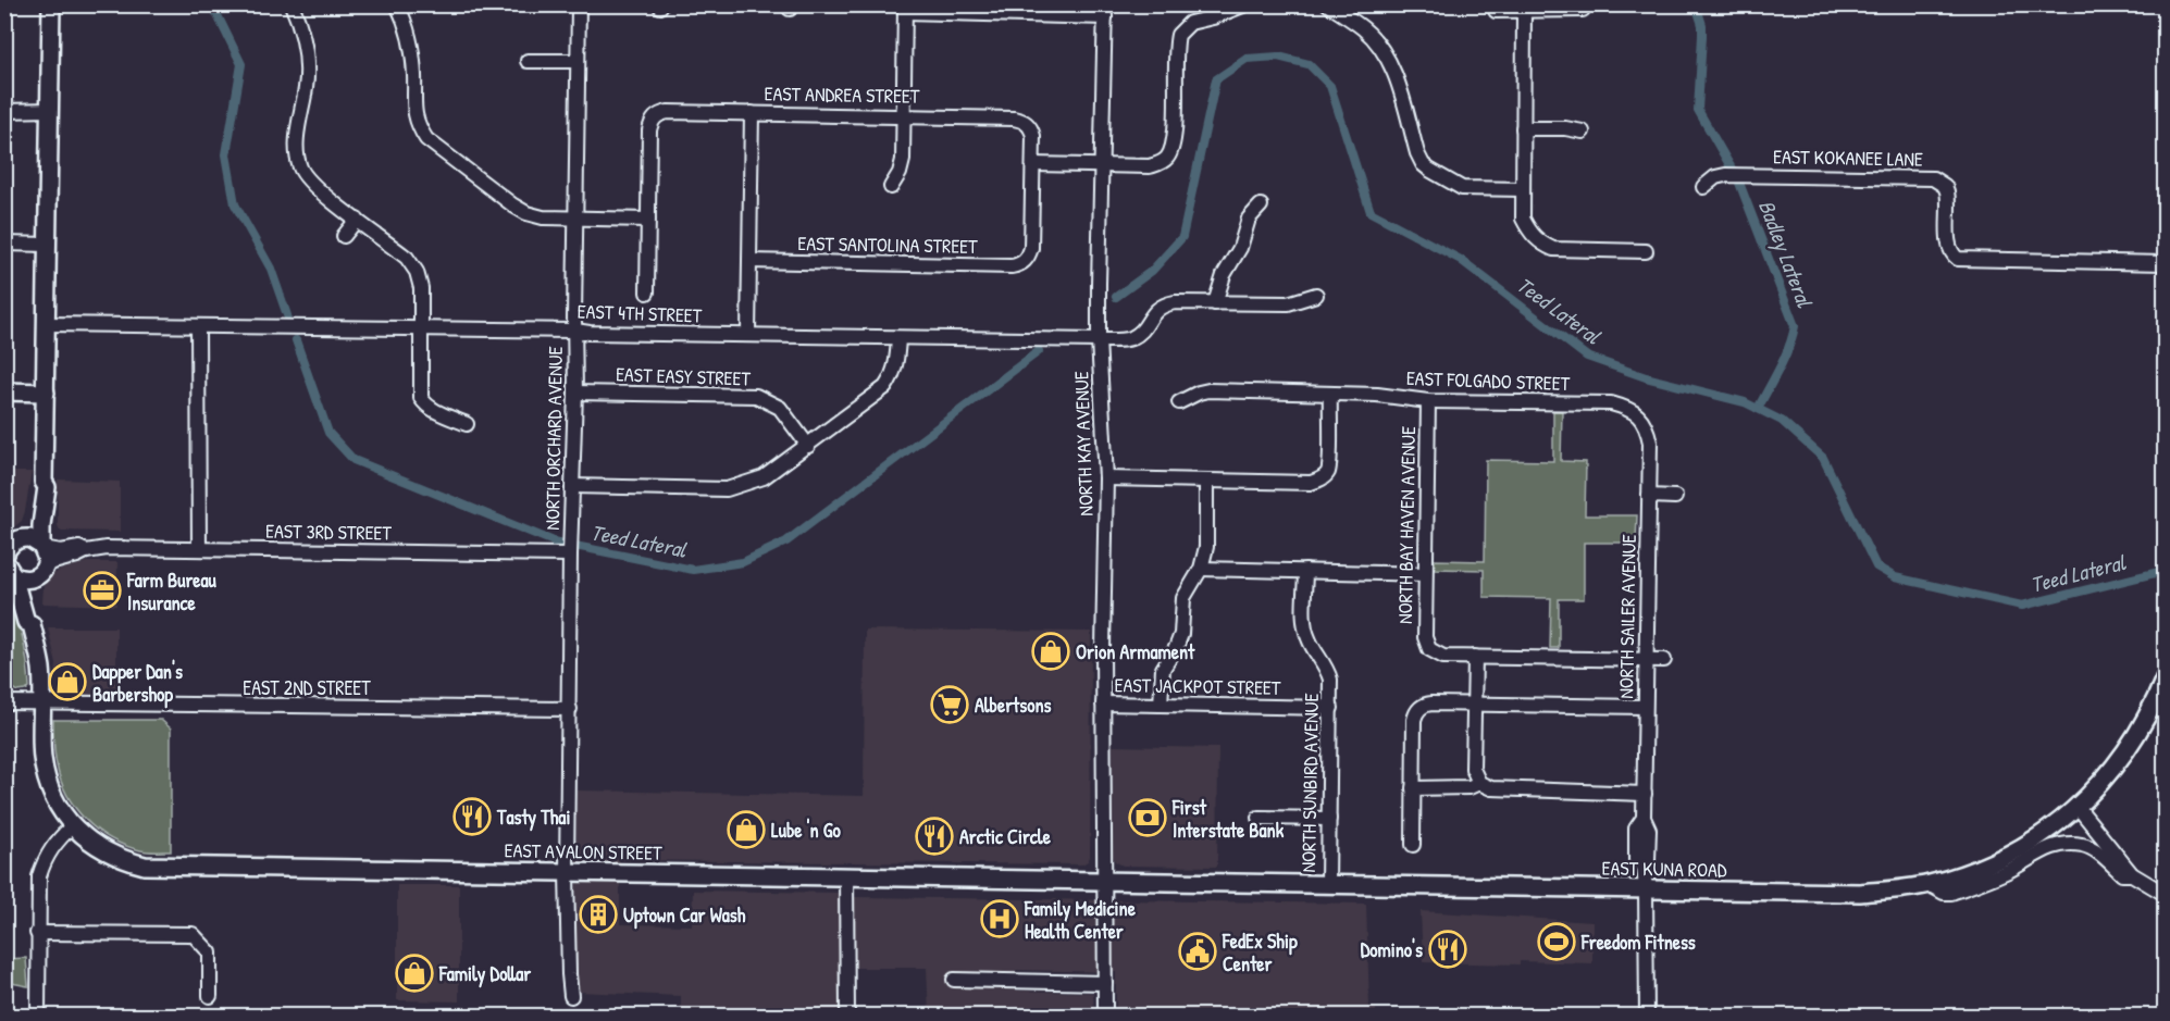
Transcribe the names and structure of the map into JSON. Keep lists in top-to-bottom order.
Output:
{
  "streets": {
    "main road": ["EAST AVALON STREET", "EAST KUNA ROAD"],
    "street": [
      "EAST ANDREA STREET",
      "EAST KOKANEE LANE",
      "EAST SANTOLINA STREET",
      "EAST 4TH STREET",
      "EAST EASY STREET",
      "EAST FOLGADO STREET",
      "NORTH ORCHARD AVENUE",
      "NORTH KAY AVENUE",
      "NORTH BAY HAVEN AVENUE",
      "EAST 3RD STREET",
      "NORTH SAILER AVENUE",
      "EAST JACKPOT STREET",
      "EAST 2ND STREET",
      "NORTH SUNBIRD AVENUE"
    ]
  },
  "crossings": [
    ["EAST ANDREA STREET", "EAST SANTOLINA STREET"],
    ["EAST 4TH STREET", "NORTH ORCHARD AVENUE"],
    ["EAST 4TH STREET", "NORTH KAY AVENUE"],
    ["EAST EASY STREET", "NORTH ORCHARD AVENUE"],
    ["EAST FOLGADO STREET", "NORTH BAY HAVEN AVENUE"],
    ["EAST FOLGADO STREET", "NORTH SAILER AVENUE"],
    ["NORTH ORCHARD AVENUE", "EAST 3RD STREET"],
    ["NORTH ORCHARD AVENUE", "EAST 2ND STREET"],
    ["NORTH ORCHARD AVENUE", "EAST AVALON STREET"],
    ["NORTH KAY AVENUE", "EAST JACKPOT STREET"],
    ["NORTH KAY AVENUE", "EAST AVALON STREET"],
    ["NORTH KAY AVENUE", "EAST KUNA ROAD"],
    ["NORTH SAILER AVENUE", "EAST KUNA ROAD"],
    ["EAST JACKPOT STREET", "NORTH SUNBIRD AVENUE"],
    ["EAST 2ND STREET", "EAST AVALON STREET"],
    ["NORTH SUNBIRD AVENUE", "EAST KUNA ROAD"],
    ["EAST AVALON STREET", "EAST KUNA ROAD"]
  ],
  "water": ["Badley Lateral", "Teed Lateral"],
  "places": {
    "office": ["Farm Bureau Insurance"],
    "shop": [
      "Orion Armament",
      "Dapper Dan's Barbershop",
      "Lube 'n Go",
      "Family Dollar"
    ],
    "supermarket": ["Albertsons"],
    "restaurant": ["Tasty Thai", "Arctic Circle", "Domino's"],
    "bank": ["First Interstate Bank"],
    "building": ["Uptown Car Wash"],
    "hospital": ["Family Medicine Health Center"],
    "sports": ["Freedom Fitness"],
    "public building": ["FedEx Ship Center"]
  }
}
